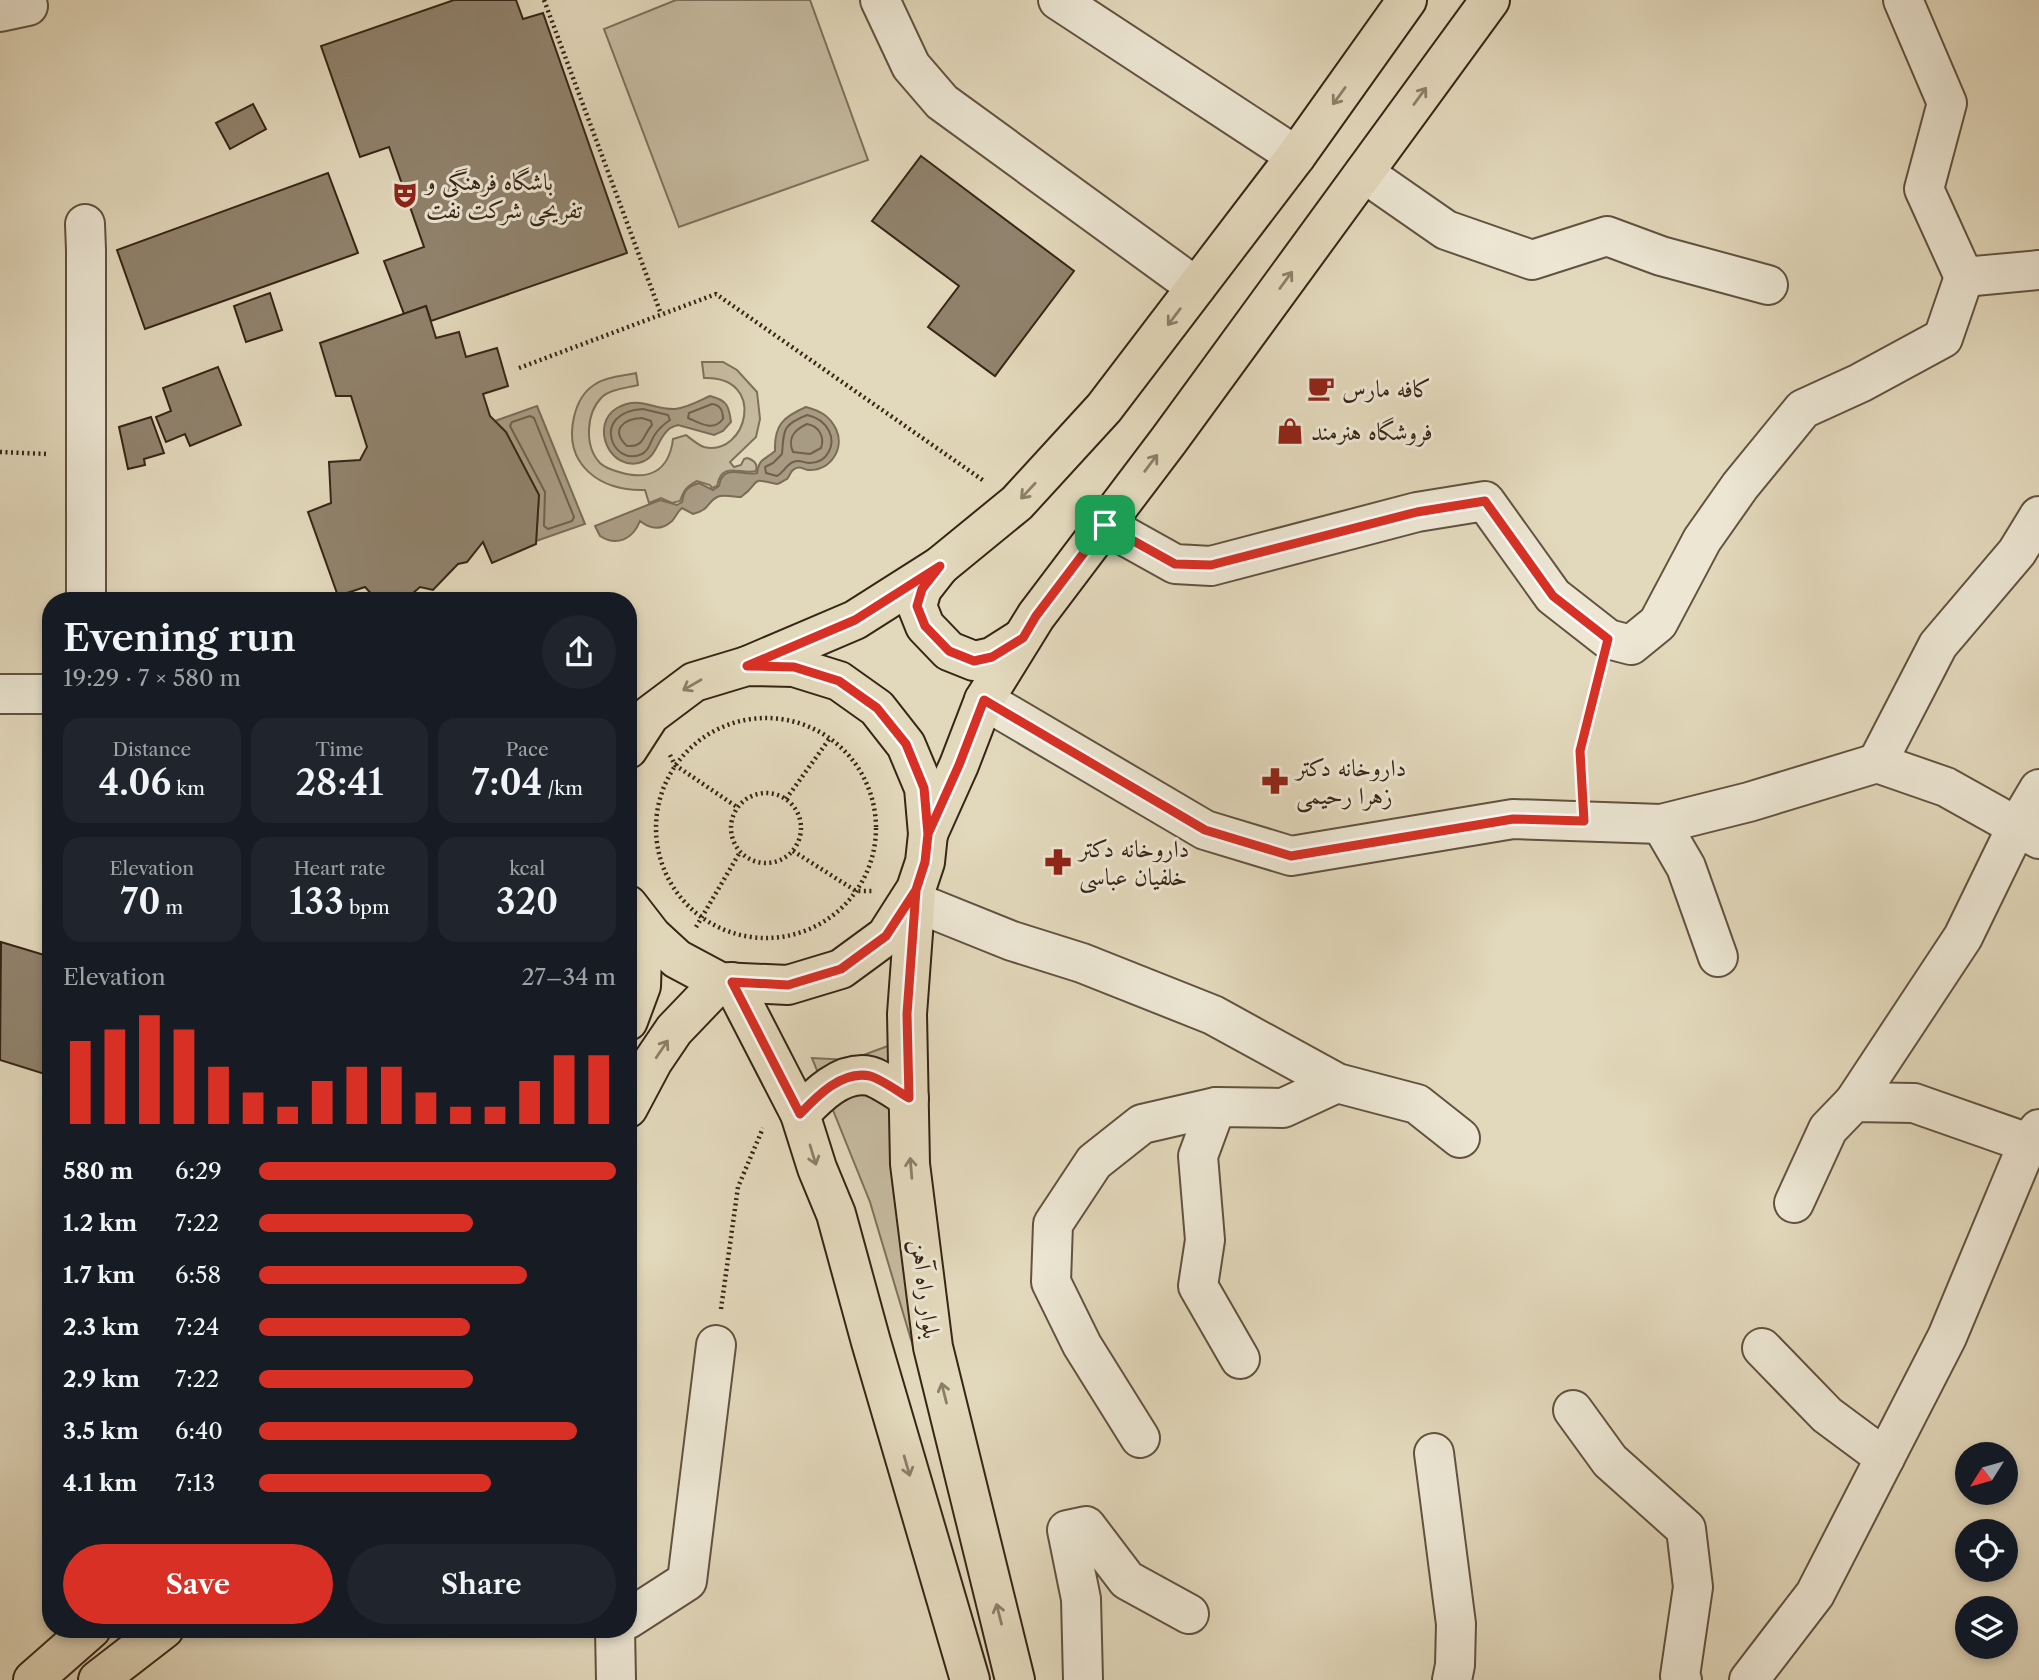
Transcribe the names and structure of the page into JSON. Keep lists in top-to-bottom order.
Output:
{
  "streets": {
    "main road": ["بلوار راه آهن"]
  },
  "places": {
    "theatre": ["باشگاه فرهنگی و تفریحی شرکت نفت"],
    "cafe": ["کافه مارس"],
    "shop": ["فروشگاه هنرمند"],
    "pharmacy": ["داروخانه دکتر زهرا رحیمی", "داروخانه دکتر خلفیان عباسی"]
  },
  "north": "bottom left",
  "page": {
    "heading": ["Evening run", "19:29 · 7 × 580 m"],
    "stats": [
      ["Distance", "4.06 km"],
      ["Time", "28:41"],
      ["Pace", "7:04 /km"],
      ["Elevation", "70 m"],
      ["Heart rate", "133 bpm"],
      ["kcal", "320"]
    ],
    "chart": ["Elevation", "27–34 m"],
    "list": [
      {
        "name": "580 m",
        "note": "6:29"
      },
      {
        "name": "1.2 km",
        "note": "7:22"
      },
      {
        "name": "1.7 km",
        "note": "6:58"
      },
      {
        "name": "2.3 km",
        "note": "7:24"
      },
      {
        "name": "2.9 km",
        "note": "7:22"
      },
      {
        "name": "3.5 km",
        "note": "6:40"
      },
      {
        "name": "4.1 km",
        "note": "7:13"
      }
    ],
    "buttons": ["Save", "Share"]
  }
}
